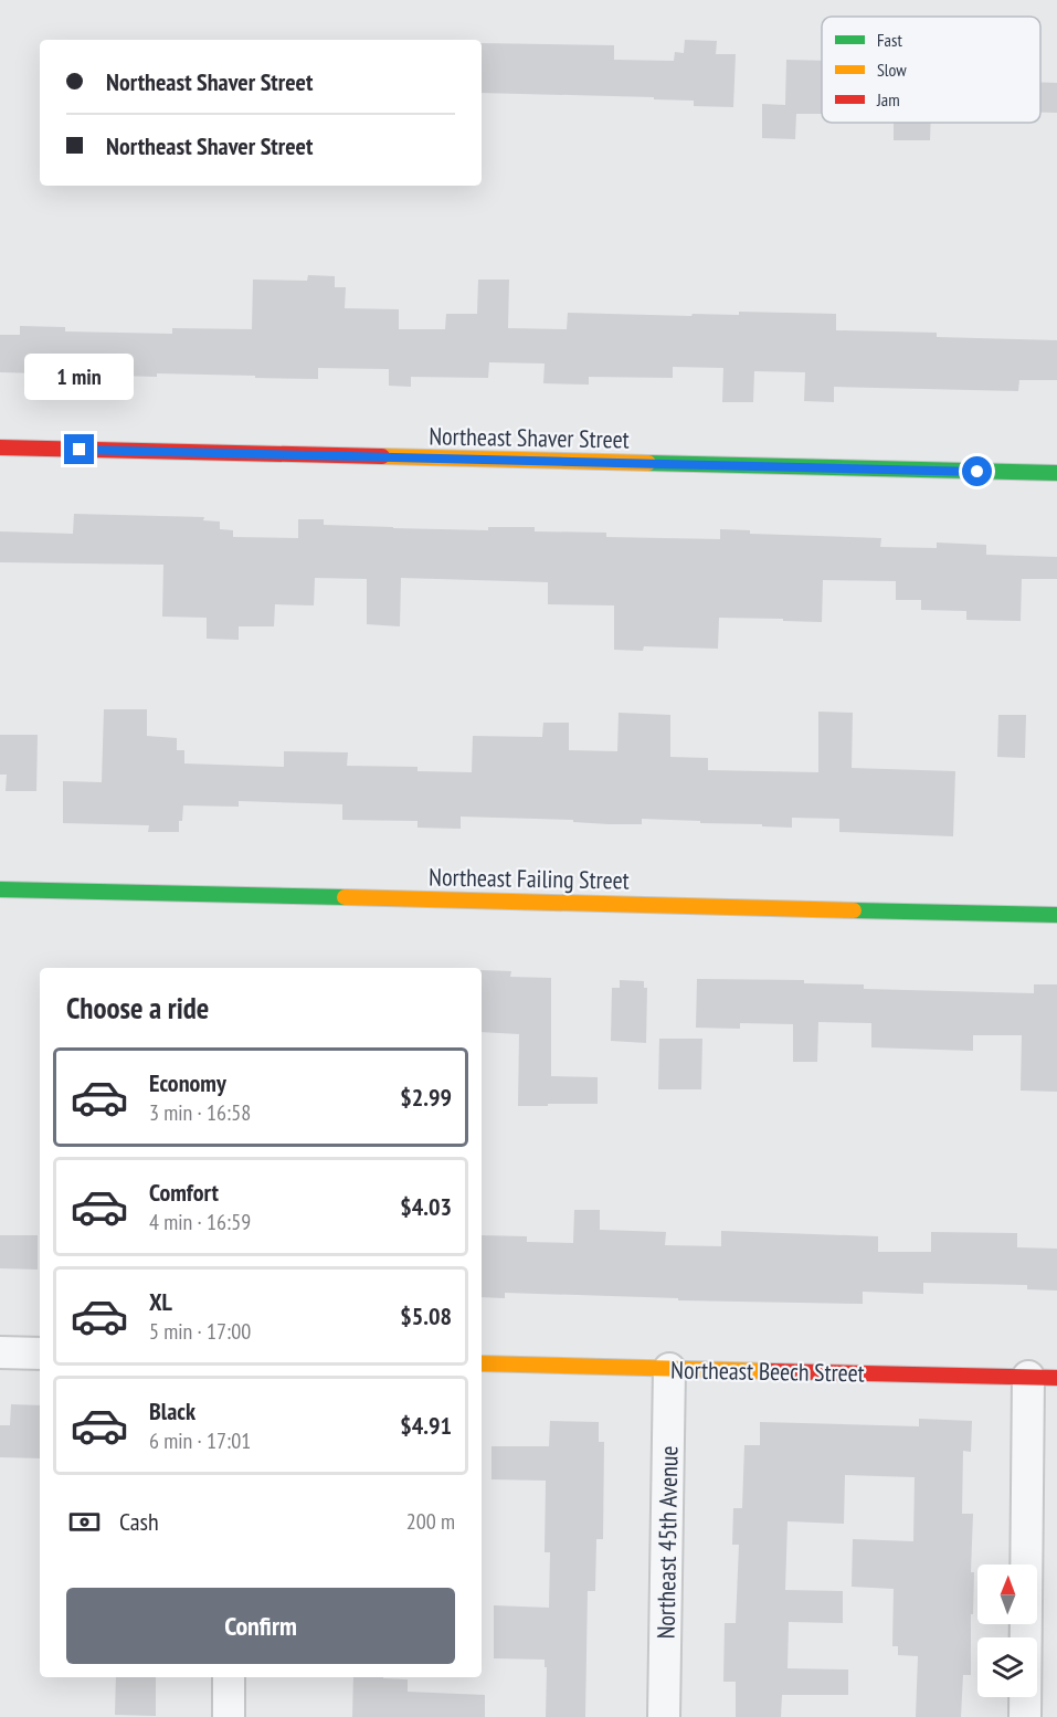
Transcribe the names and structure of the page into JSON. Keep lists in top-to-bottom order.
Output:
{
  "streets": {
    "street": [
      "Northeast Shaver Street",
      "Northeast Failing Street",
      "Northeast Beech Street",
      "Northeast 45th Avenue"
    ]
  },
  "crossings": [
    ["Northeast Beech Street", "Northeast 45th Avenue"]
  ],
  "legend": ["Fast", "Slow", "Jam"],
  "north": "top",
  "page": {
    "banner": ["Northeast Shaver Street", "Northeast Shaver Street"],
    "bubble": "1 min",
    "heading": "Choose a ride",
    "list": [
      {
        "name": "Economy",
        "note": "3 min · 16:58",
        "value": "$2.99"
      },
      {
        "name": "Comfort",
        "note": "4 min · 16:59",
        "value": "$4.03"
      },
      {
        "name": "XL",
        "note": "5 min · 17:00",
        "value": "$5.08"
      },
      {
        "name": "Black",
        "note": "6 min · 17:01",
        "value": "$4.91"
      }
    ],
    "pay": ["Cash", "200 m"],
    "buttons": "Confirm"
  }
}
